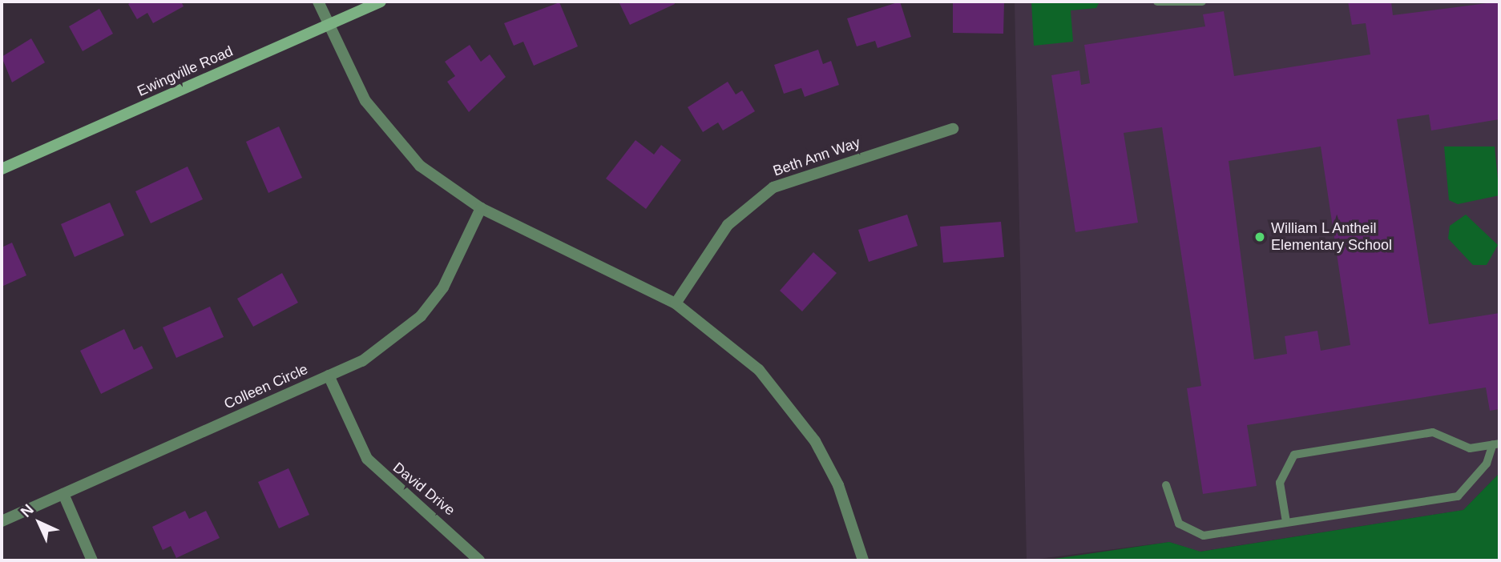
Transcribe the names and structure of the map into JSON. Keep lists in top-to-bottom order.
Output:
{
  "streets": {
    "main road": ["Ewingville Road"],
    "street": ["Beth Ann Way", "Colleen Circle", "David Drive"]
  },
  "crossings": [
    ["Colleen Circle", "David Drive"]
  ],
  "places": ["William L Antheil Elementary School"],
  "north": "top left"
}
